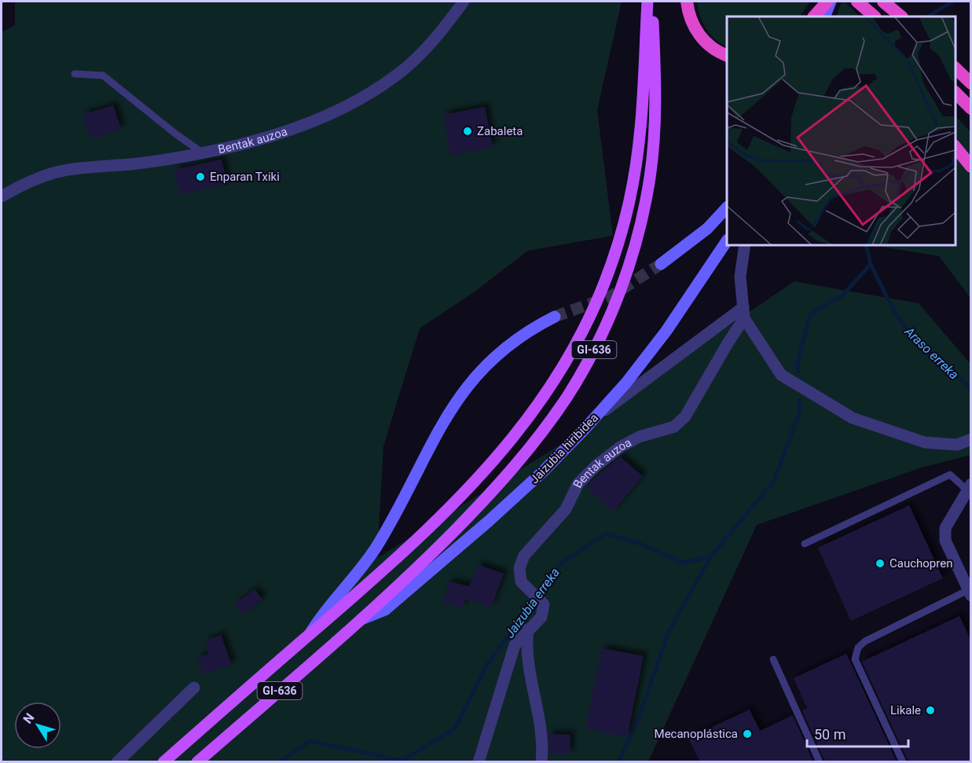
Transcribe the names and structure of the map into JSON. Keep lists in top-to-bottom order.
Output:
{
  "streets": {
    "main road": ["GI-636", "Jaizubia hiribidea"],
    "street": ["Bentak auzoa"]
  },
  "crossings": [
    ["GI-636", "Jaizubia hiribidea"]
  ],
  "water": ["Araso erreka", "Jaizubia erreka"],
  "places": [
    "Zabaleta",
    "Enparan Txiki",
    "Cauchopren",
    "Likale",
    "Mecanoplástica"
  ],
  "scale_bar": "50 m",
  "north": "top left"
}
